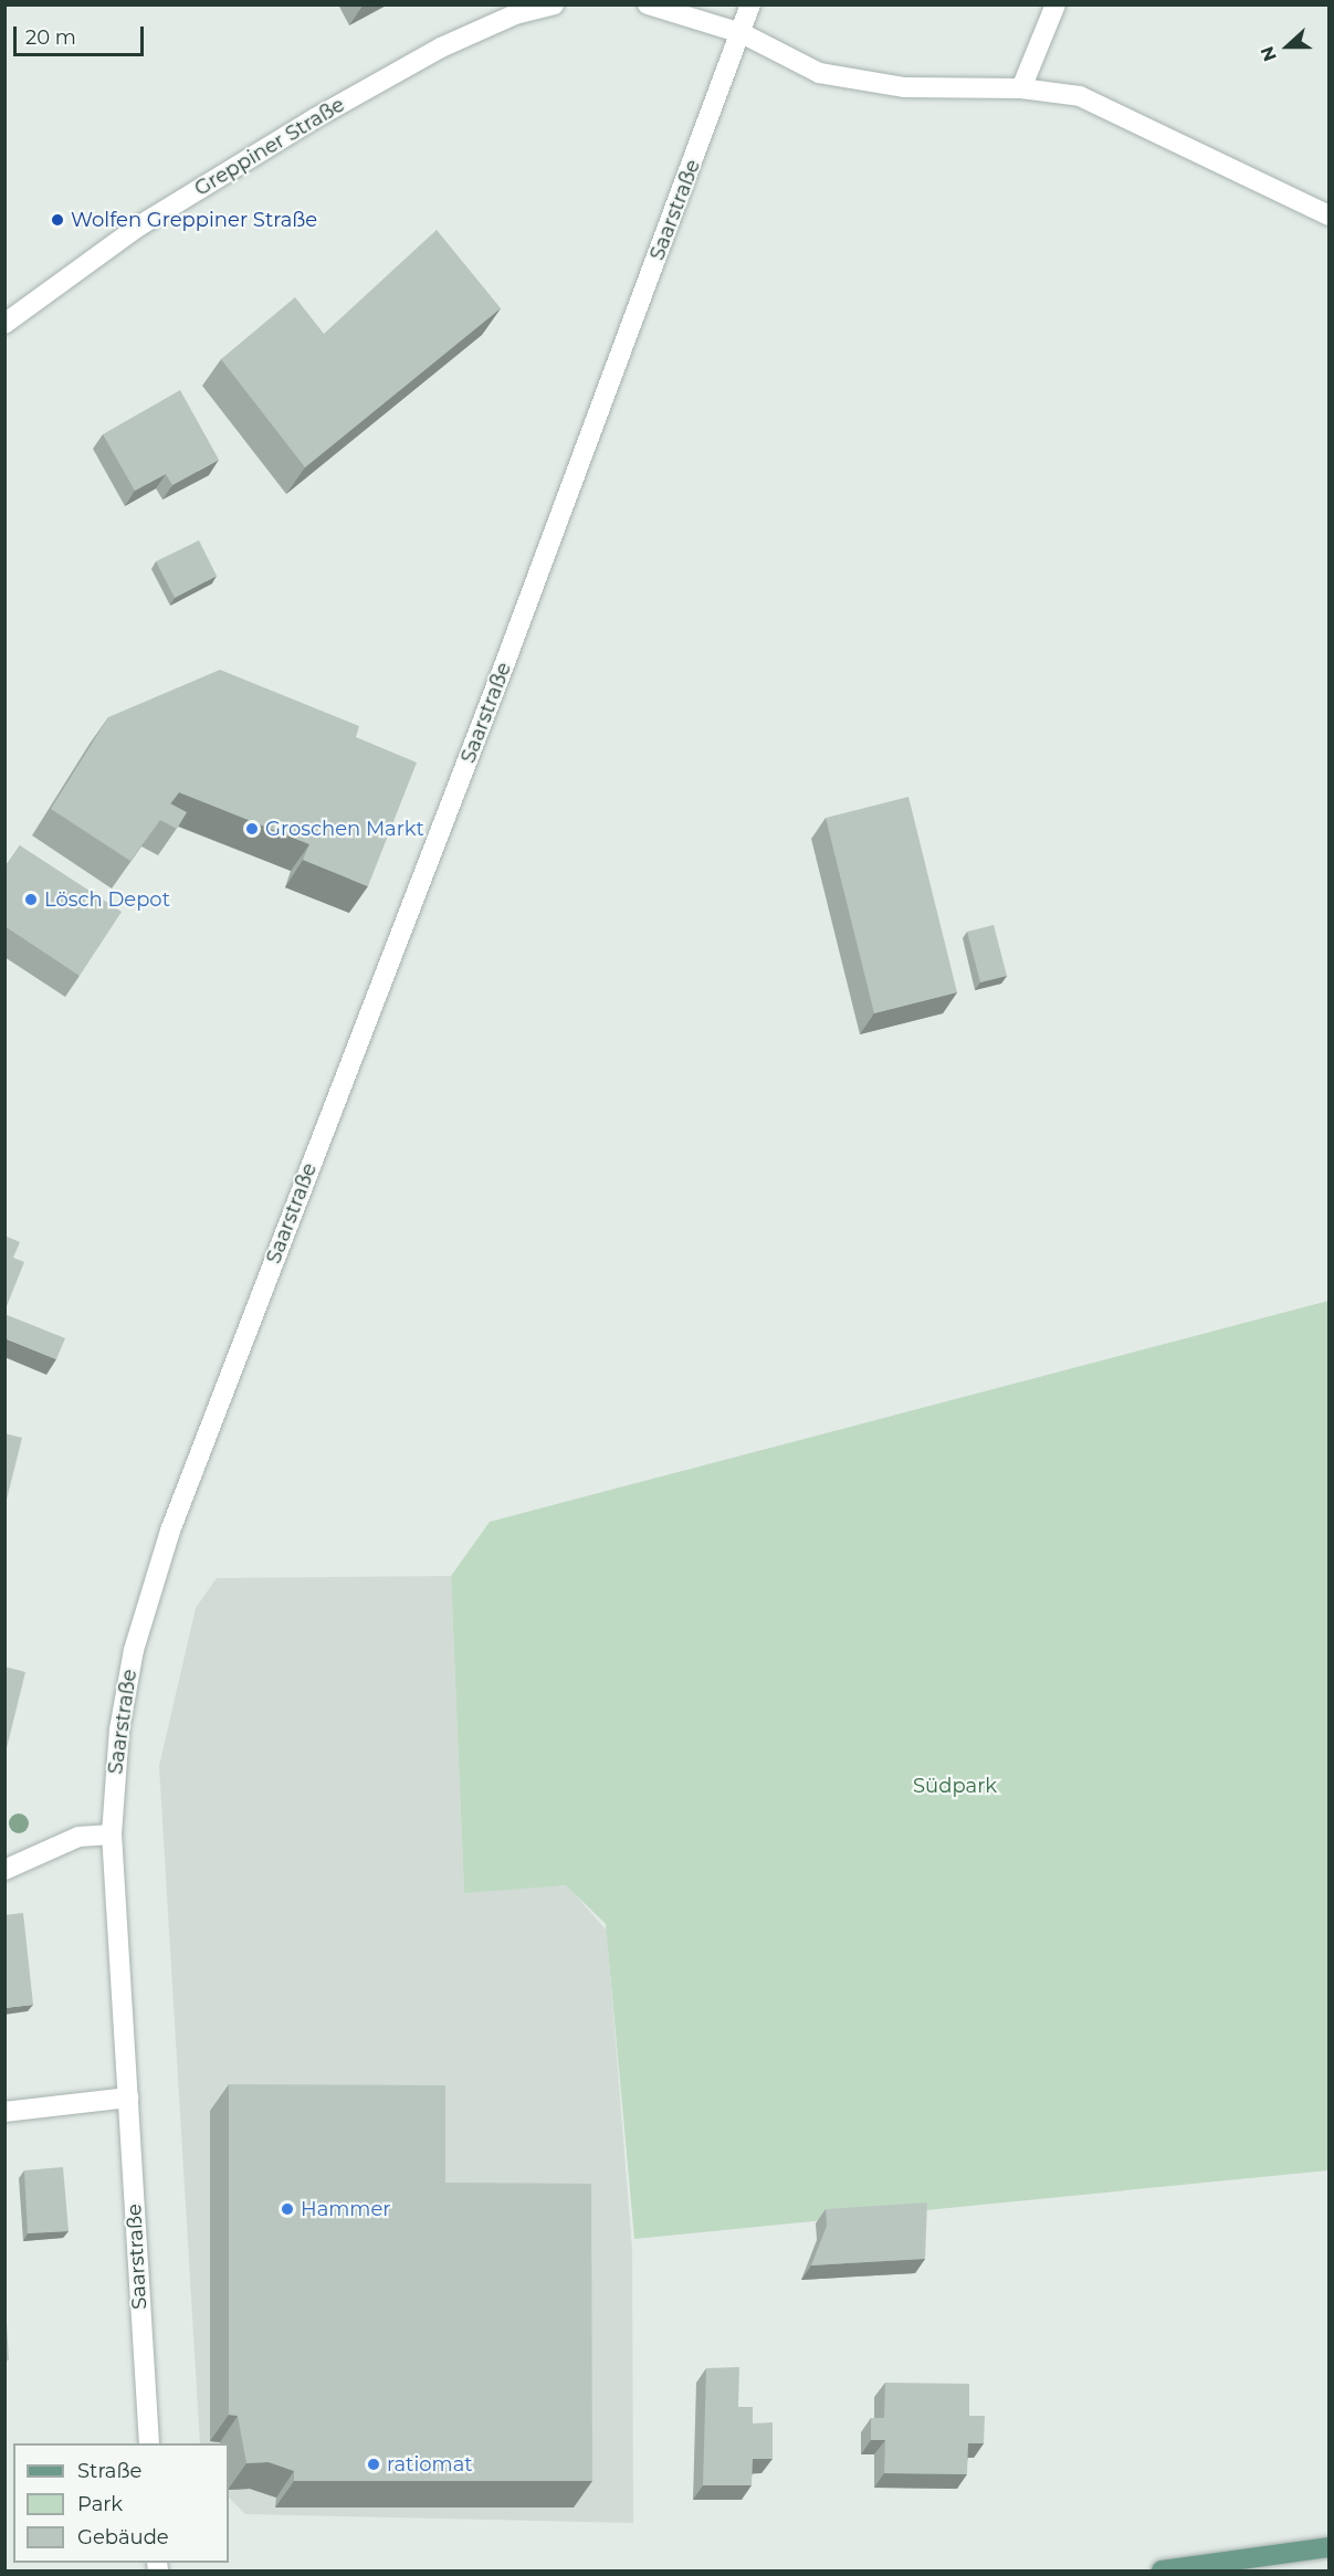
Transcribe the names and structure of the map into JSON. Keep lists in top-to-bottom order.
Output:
{
  "streets": {
    "street": ["Greppiner Straße", "Saarstraße"]
  },
  "parks": ["Südpark"],
  "places": [
    "Wolfen Greppiner Straße",
    "Groschen Markt",
    "Lösch Depot",
    "Hammer",
    "ratiomat"
  ],
  "legend": ["Straße", "Park", "Gebäude"],
  "scale_bar": "20 m",
  "north": "left"
}
